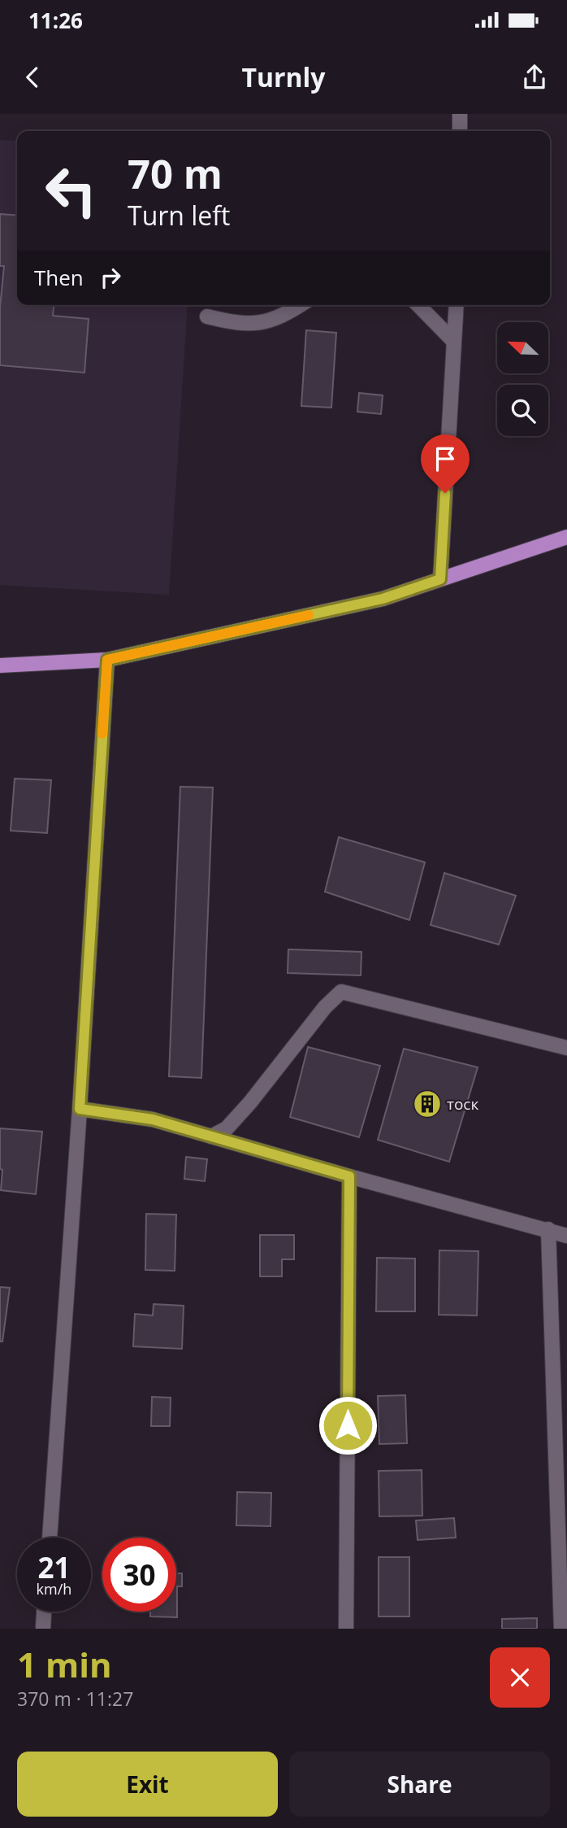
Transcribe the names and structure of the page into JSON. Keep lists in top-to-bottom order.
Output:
{
  "places": {
    "building": ["тоск"]
  },
  "north": "top left",
  "page": {
    "status": "11:26",
    "header": "Turnly",
    "turn": ["70 m", "Turn left"],
    "then": "Then",
    "speed": "21 km/h",
    "limit": "30",
    "heading": ["1 min", "370 m · 11:27"],
    "buttons": ["Exit", "Share"]
  }
}
